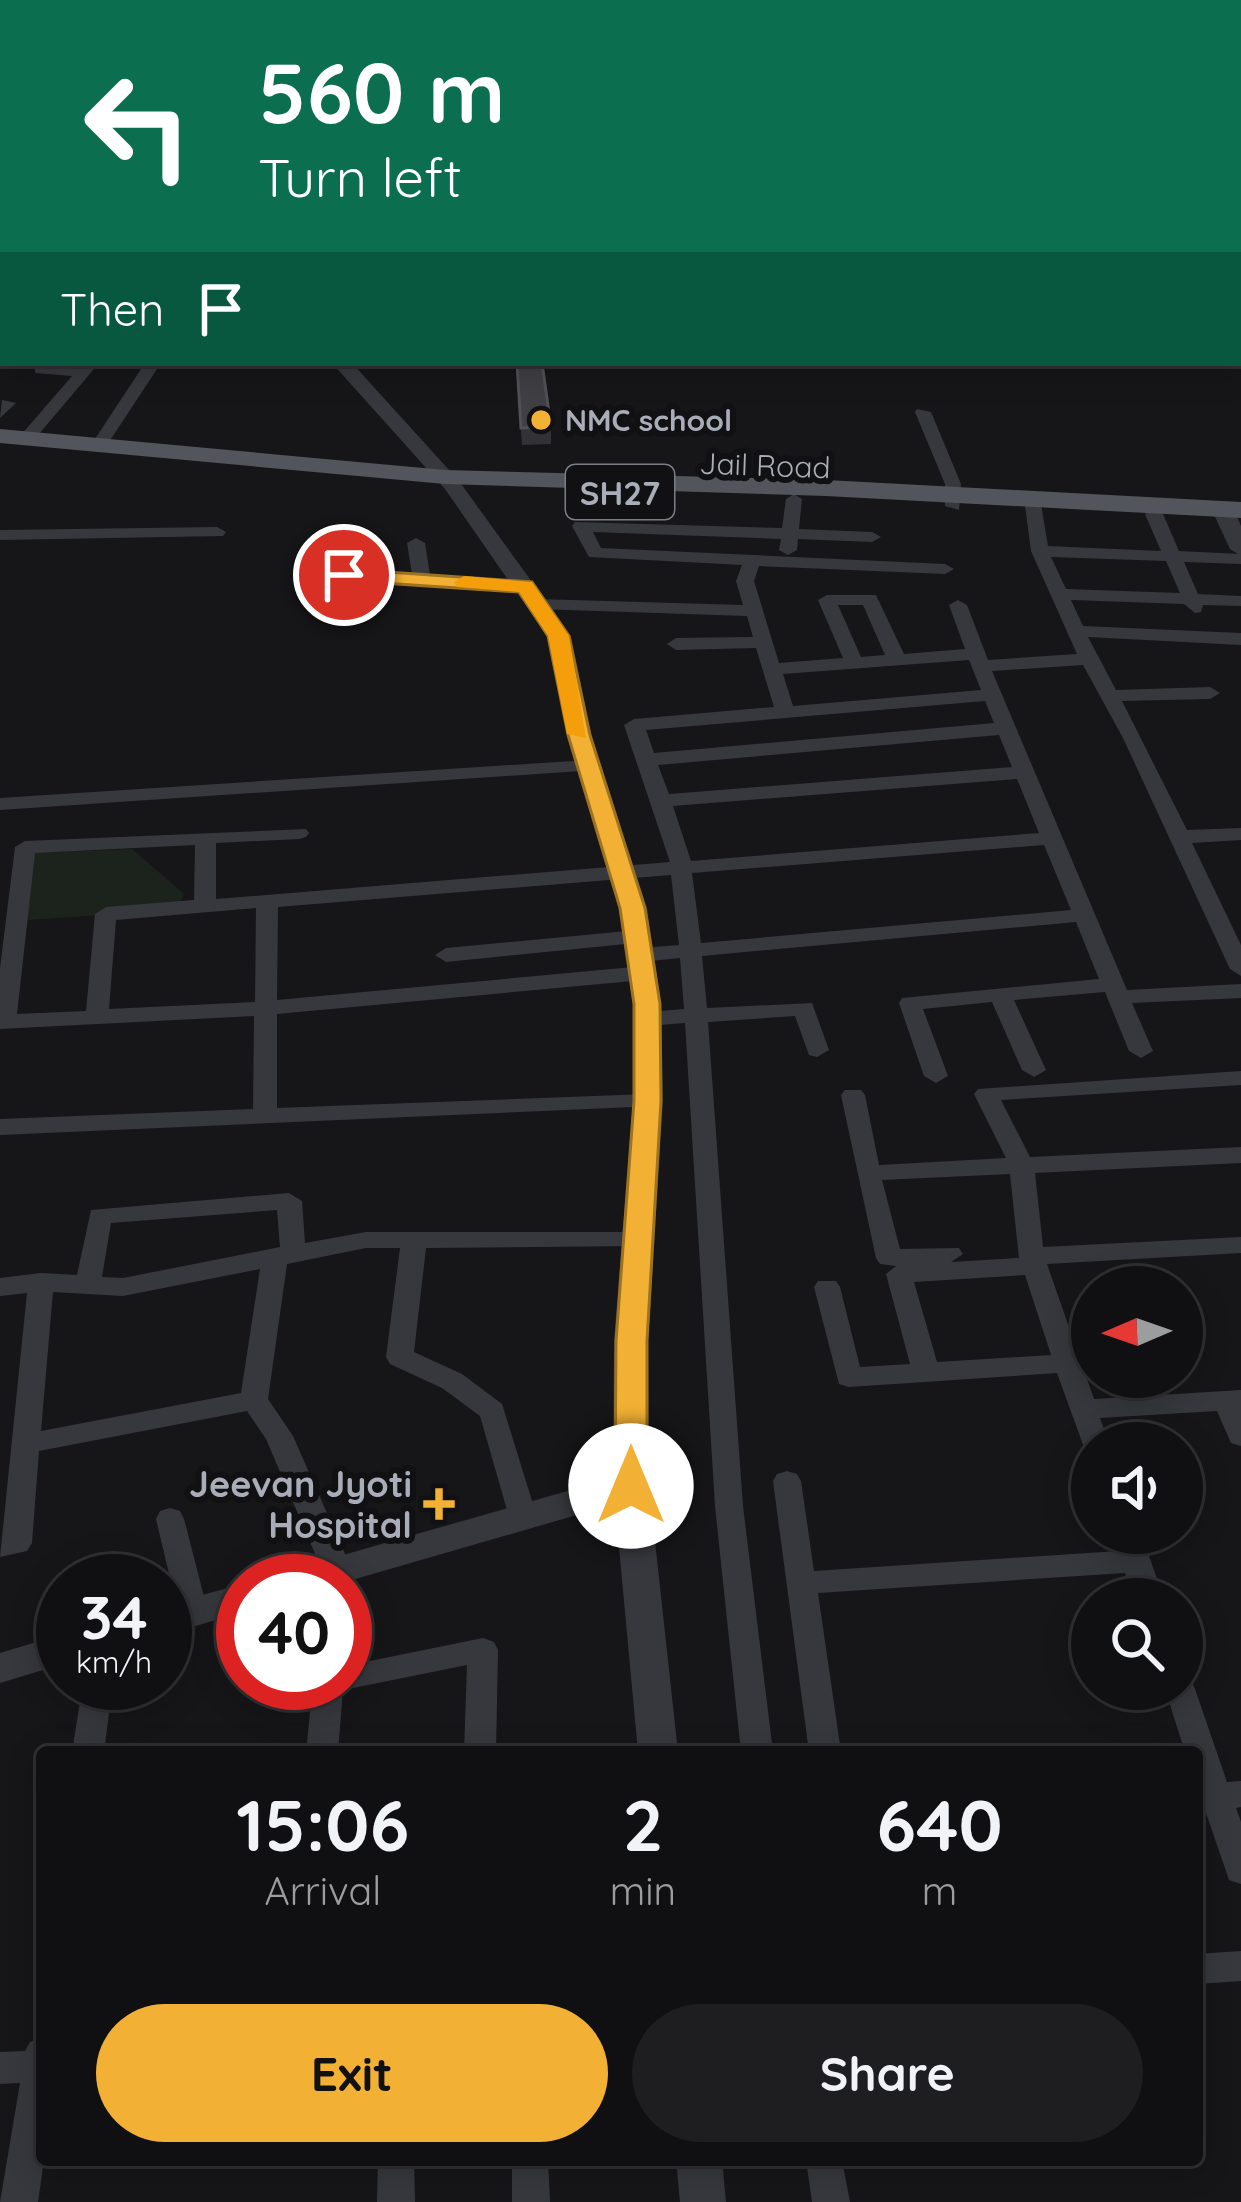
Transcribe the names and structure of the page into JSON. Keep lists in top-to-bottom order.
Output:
{
  "streets": {
    "main road": ["Jail Road", "SH27"]
  },
  "places": {
    "other": ["NMC school"],
    "health": ["Jeevan Jyoti Hospital"]
  },
  "north": "left",
  "page": {
    "turn": ["560 m", "Turn left"],
    "then": "Then",
    "speed": "34 km/h",
    "limit": "40",
    "eta": [
      "15:06",
      "Arrival",
      "2",
      "min",
      "640",
      "m"
    ],
    "buttons": ["Exit", "Share"]
  }
}
